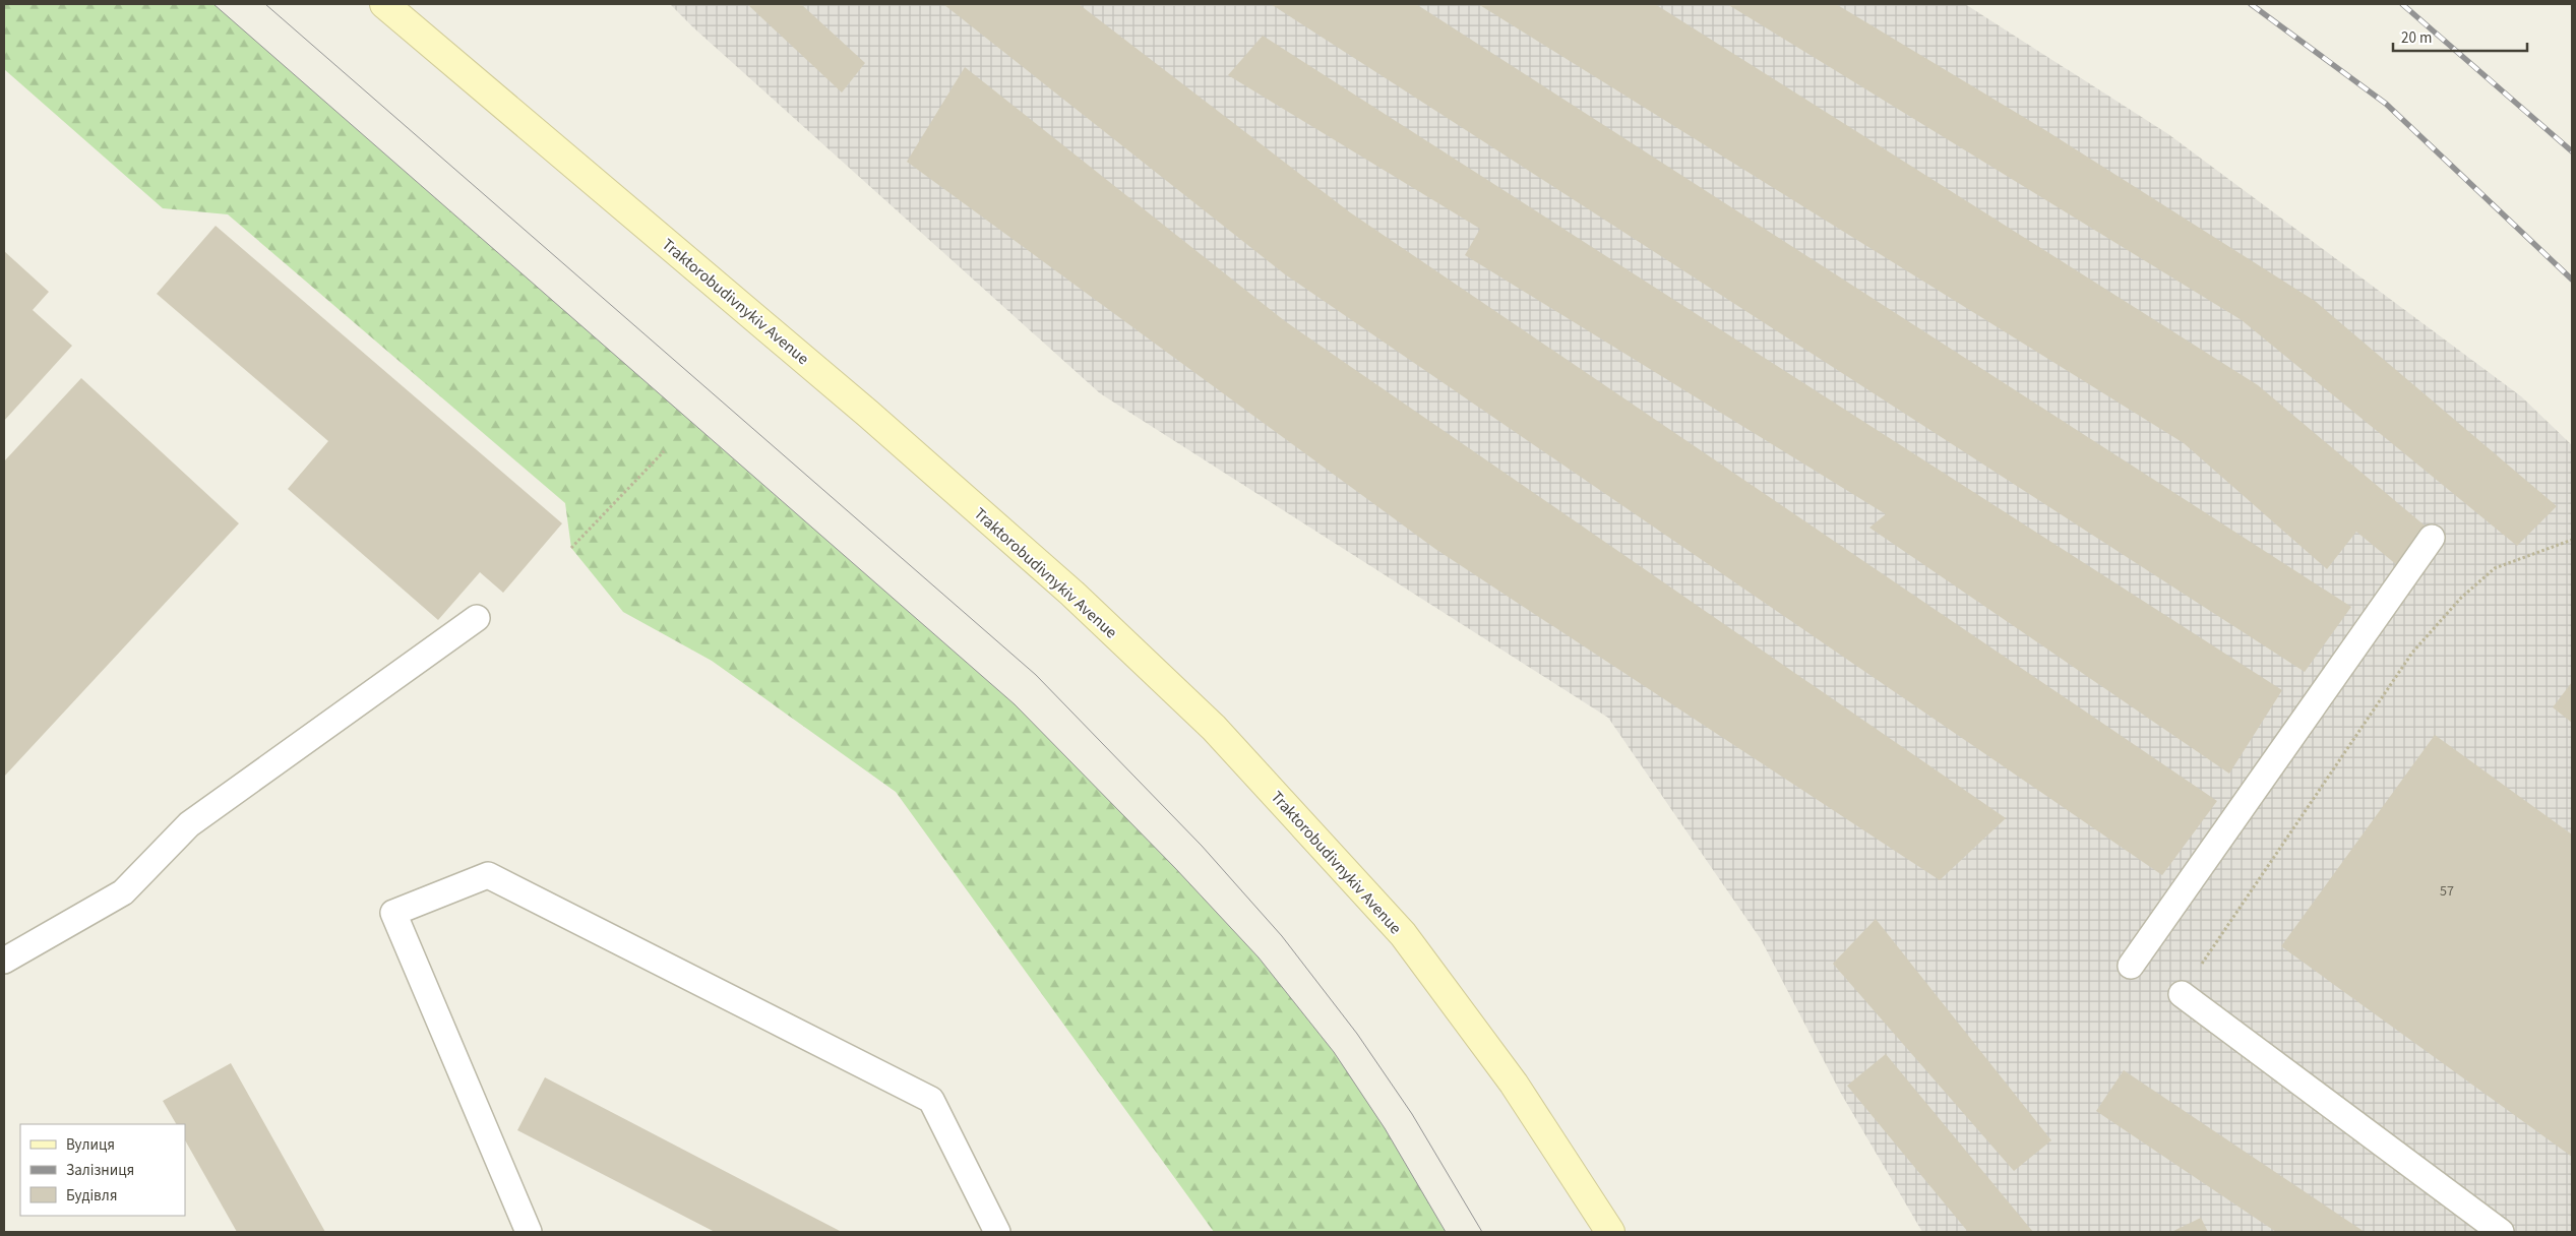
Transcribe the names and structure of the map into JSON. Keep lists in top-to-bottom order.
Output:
{
  "streets": {
    "main road": ["Traktorobudivnykiv Avenue"]
  },
  "house_numbers": ["57"],
  "legend": ["Вулиця", "Залізниця", "Будівля"],
  "scale_bar": "20 m"
}
